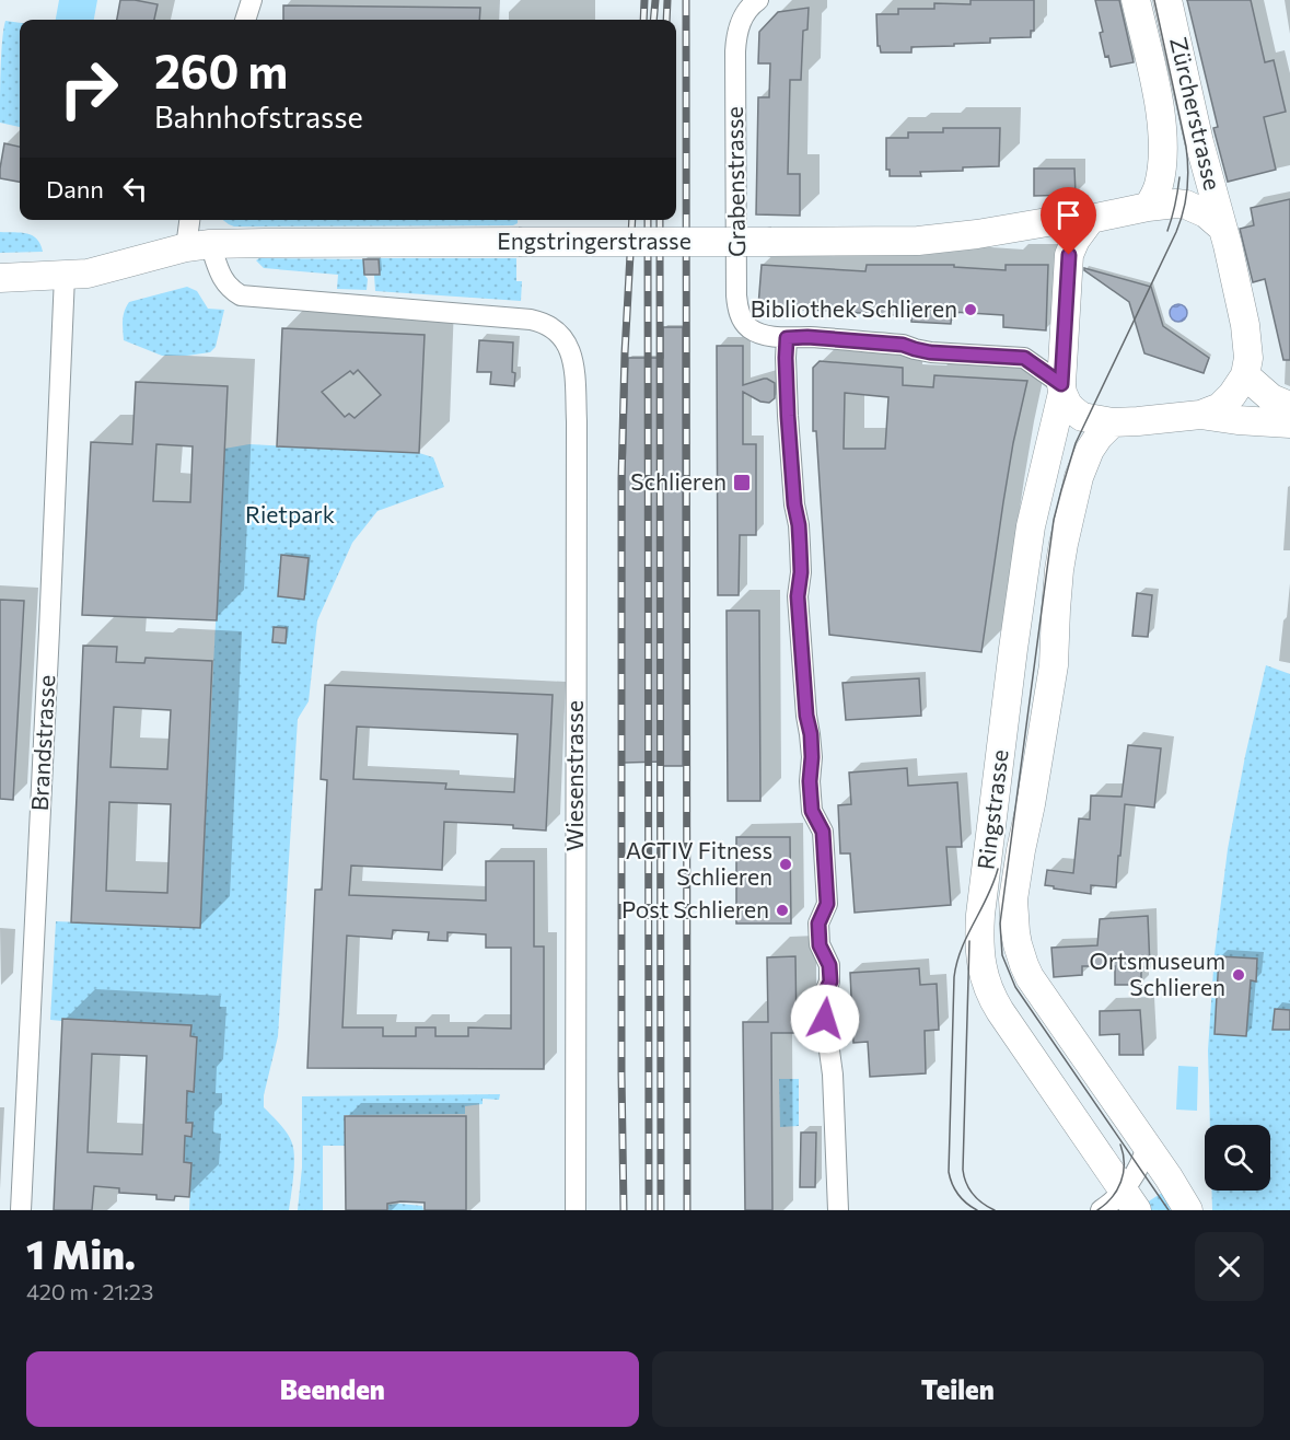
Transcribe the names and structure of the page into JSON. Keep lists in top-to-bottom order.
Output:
{
  "streets": {
    "main road": ["Zürcherstrasse", "Engstringerstrasse", "Ringstrasse"],
    "street": ["Grabenstrasse", "Brandstrasse", "Wiesenstrasse"]
  },
  "crossings": [
    ["Zürcherstrasse", "Engstringerstrasse"],
    ["Zürcherstrasse", "Ringstrasse"],
    ["Engstringerstrasse", "Brandstrasse"],
    ["Engstringerstrasse", "Wiesenstrasse"],
    ["Engstringerstrasse", "Ringstrasse"]
  ],
  "parks": ["Rietpark"],
  "places": {
    "other": [
      "Bibliothek Schlieren",
      "ACTIV Fitness Schlieren",
      "Post Schlieren",
      "Ortsmuseum Schlieren"
    ],
    "transit": ["Schlieren"]
  },
  "page": {
    "turn": ["260 m", "Bahnhofstrasse"],
    "then": "Dann",
    "heading": ["1 Min.", "420 m · 21:23"],
    "buttons": ["Beenden", "Teilen"]
  }
}
